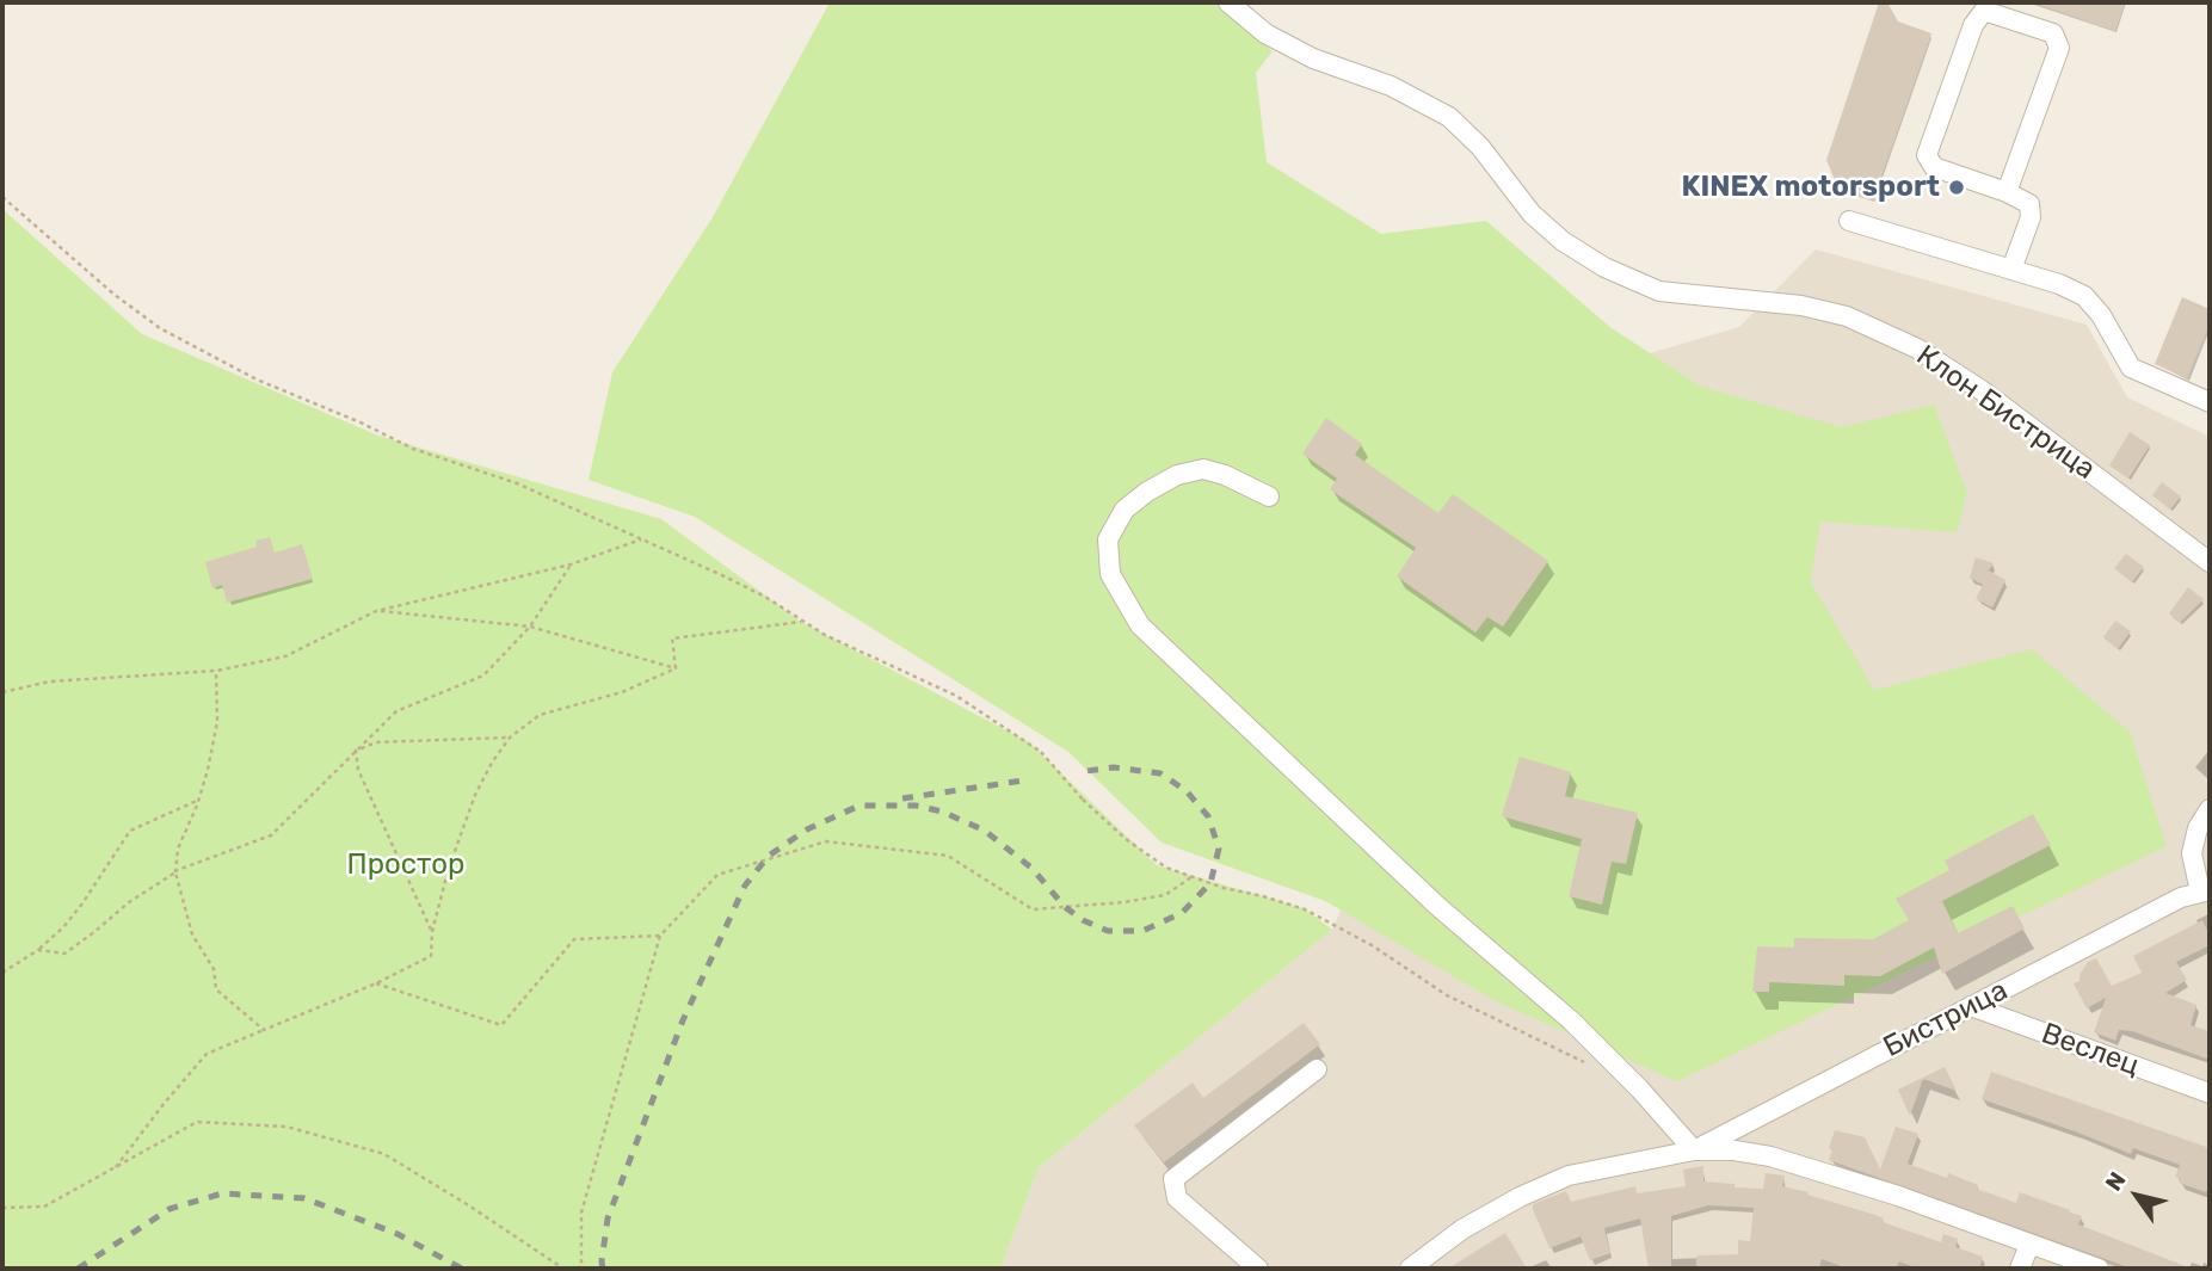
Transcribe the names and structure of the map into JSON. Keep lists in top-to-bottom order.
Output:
{
  "streets": {
    "street": ["Клон Бистрица", "Бистрица", "Веслец"]
  },
  "crossings": [
    ["Бистрица", "Веслец"]
  ],
  "parks": ["Простор"],
  "places": ["KINEX motorsport"],
  "north": "top left"
}
